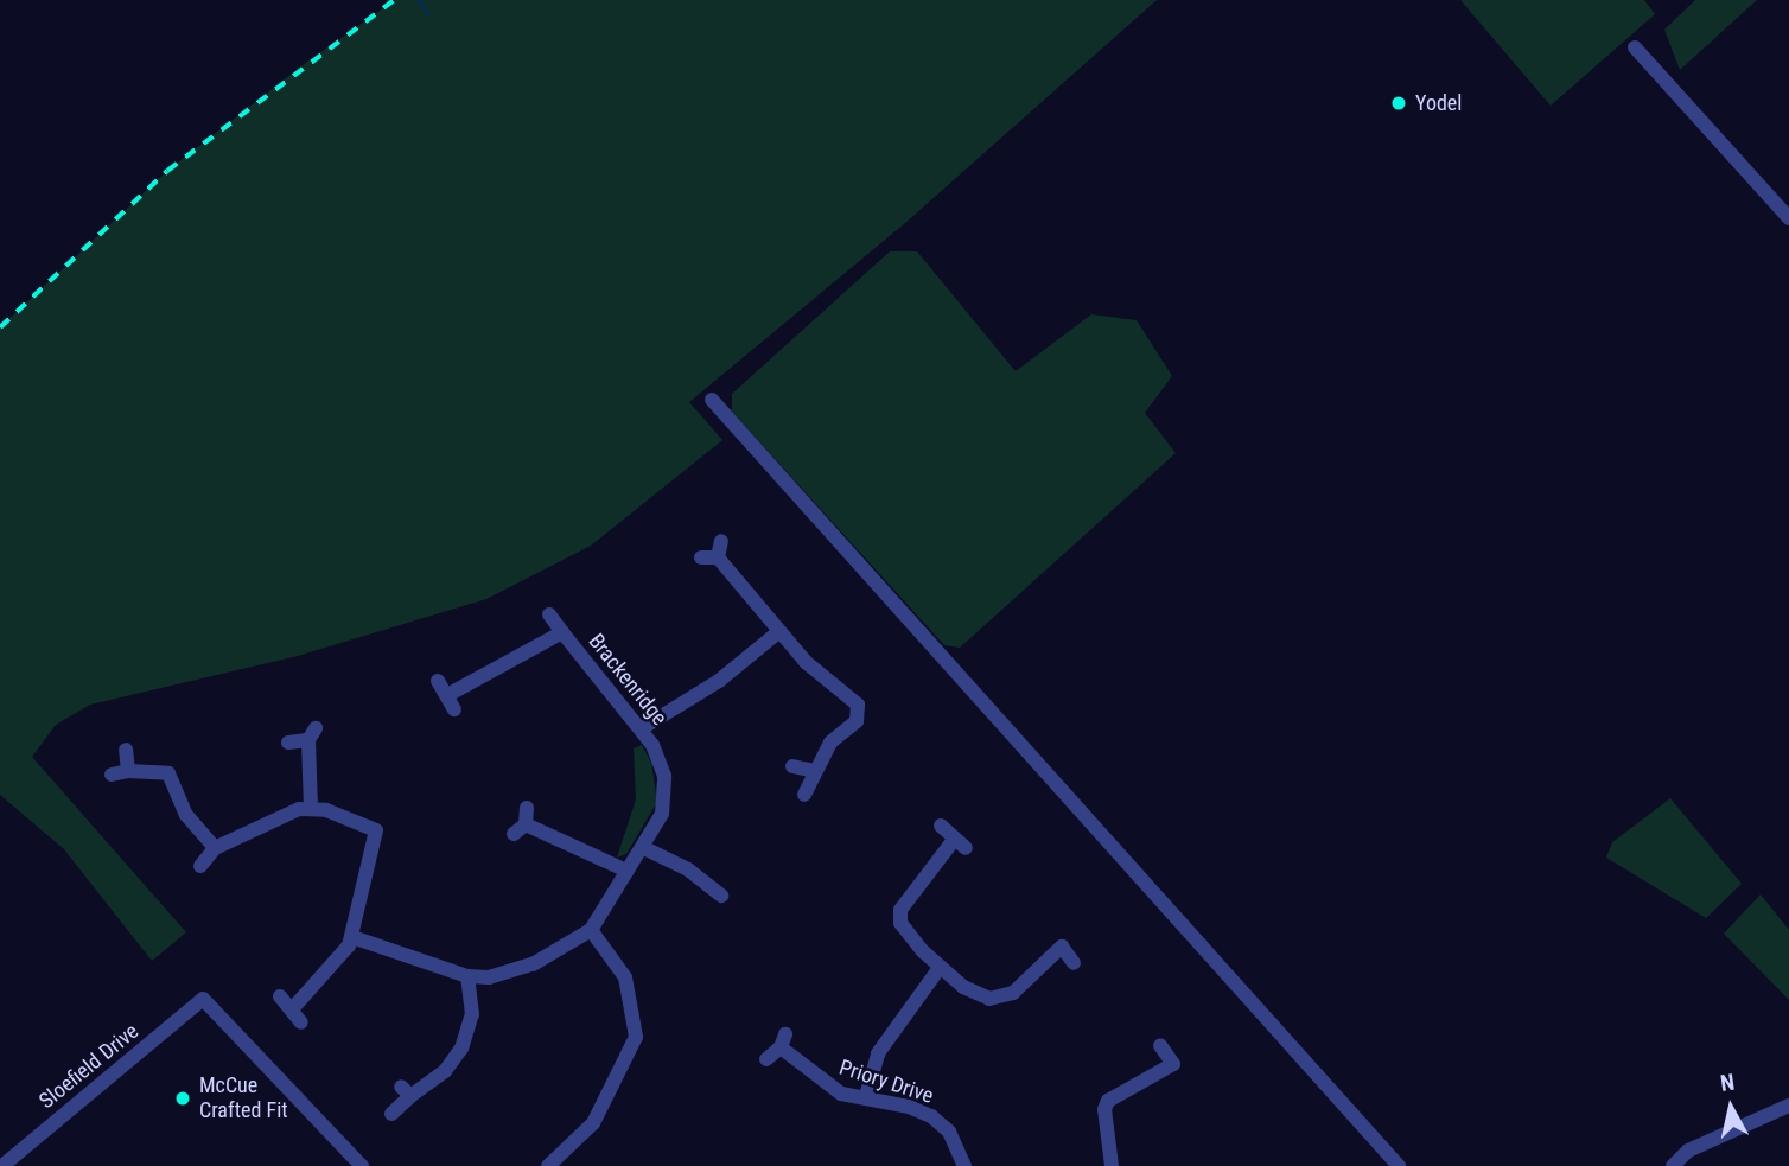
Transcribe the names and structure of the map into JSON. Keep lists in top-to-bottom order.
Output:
{
  "streets": {
    "street": ["Brackenridge", "Sloefield Drive", "Priory Drive"]
  },
  "places": ["Yodel", "McCue Crafted Fit"],
  "north": "top"
}
